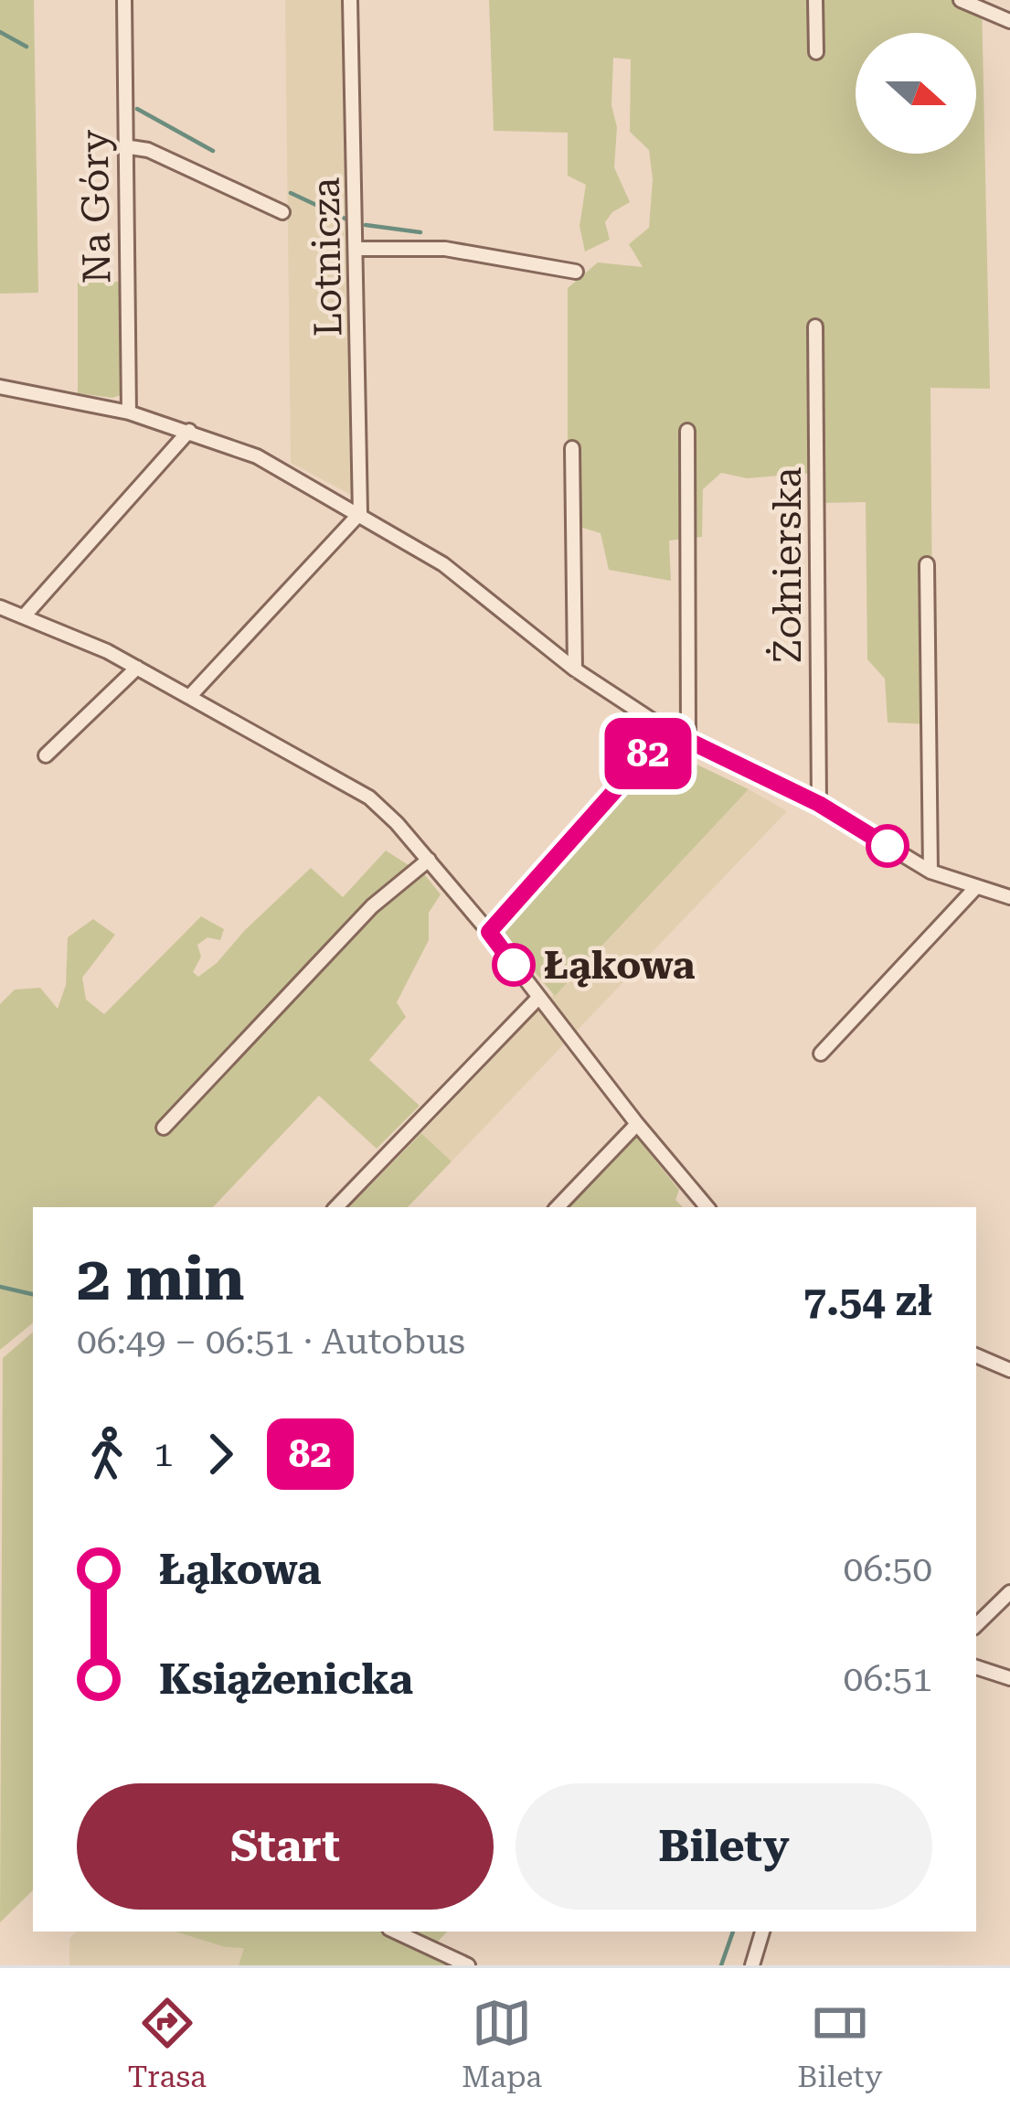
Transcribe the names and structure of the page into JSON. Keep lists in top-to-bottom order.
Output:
{
  "streets": {
    "street": ["Na Góry", "Lotnicza", "Żołnierska"]
  },
  "places": ["Łąkowa"],
  "lines": ["bus line 82"],
  "north": "right",
  "page": {
    "on_map": "82",
    "heading": ["2 min", "06:49 – 06:51 · Autobus", "7.54 zł"],
    "legs": ["1", "82"],
    "list": [
      {
        "name": "Łąkowa",
        "value": "06:50"
      },
      {
        "name": "Książenicka",
        "value": "06:51"
      }
    ],
    "buttons": ["Start", "Bilety"],
    "tabs": ["Trasa", "Mapa", "Bilety"]
  }
}
